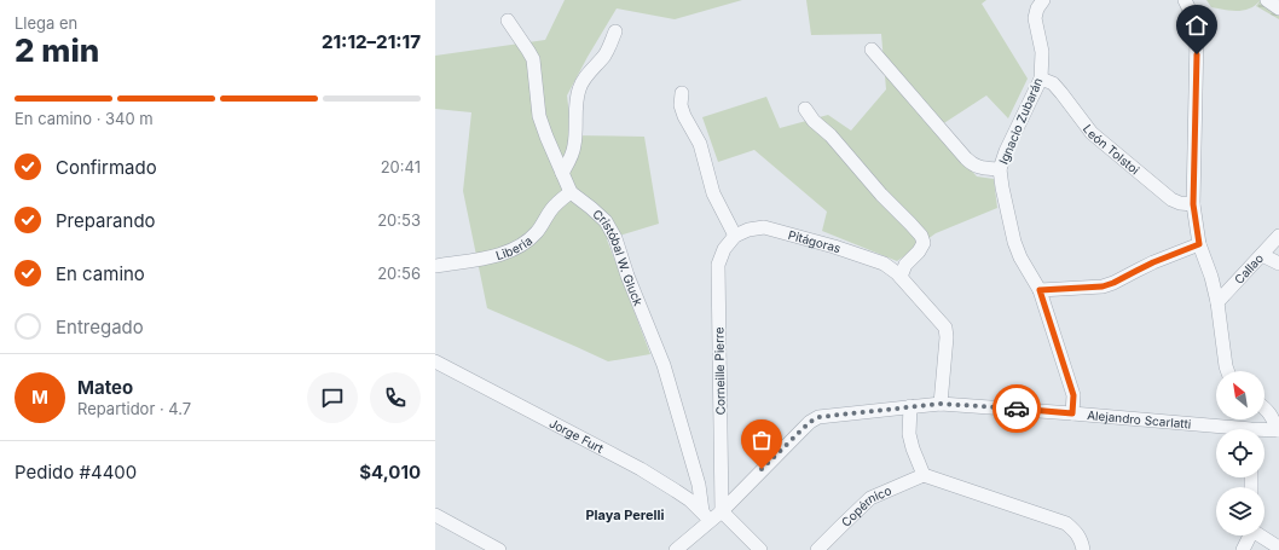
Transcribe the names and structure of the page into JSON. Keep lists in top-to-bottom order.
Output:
{
  "streets": {
    "street": [
      "Ignacio Zubarán",
      "León Tolstoi",
      "Pitágoras",
      "Liberia",
      "Cristóbal W. Gluck",
      "Callao",
      "Corneille Pierre",
      "Alejandro Scarlatti",
      "Jorge Furt",
      "Copérnico"
    ]
  },
  "crossings": [
    ["Ignacio Zubarán", "León Tolstoi"],
    ["Ignacio Zubarán", "Alejandro Scarlatti"],
    ["Pitágoras", "Corneille Pierre"],
    ["Pitágoras", "Alejandro Scarlatti"],
    ["Liberia", "Cristóbal W. Gluck"],
    ["Cristóbal W. Gluck", "Alejandro Scarlatti"],
    ["Cristóbal W. Gluck", "Jorge Furt"],
    ["Corneille Pierre", "Alejandro Scarlatti"],
    ["Alejandro Scarlatti", "Jorge Furt"]
  ],
  "districts": ["Playa Perelli"],
  "north": "top left",
  "page": {
    "heading": ["2 min", "Llega en", "21:12–21:17"],
    "panel": [
      "Mateo",
      "Repartidor · 4.7",
      "Pedido #4400",
      "$4,010"
    ],
    "bar": "En camino · 340 m",
    "list": [
      ["Confirmado", "20:41"],
      ["Preparando", "20:53"],
      ["En camino", "20:56"],
      "Entregado"
    ],
    "round": "M"
  }
}
